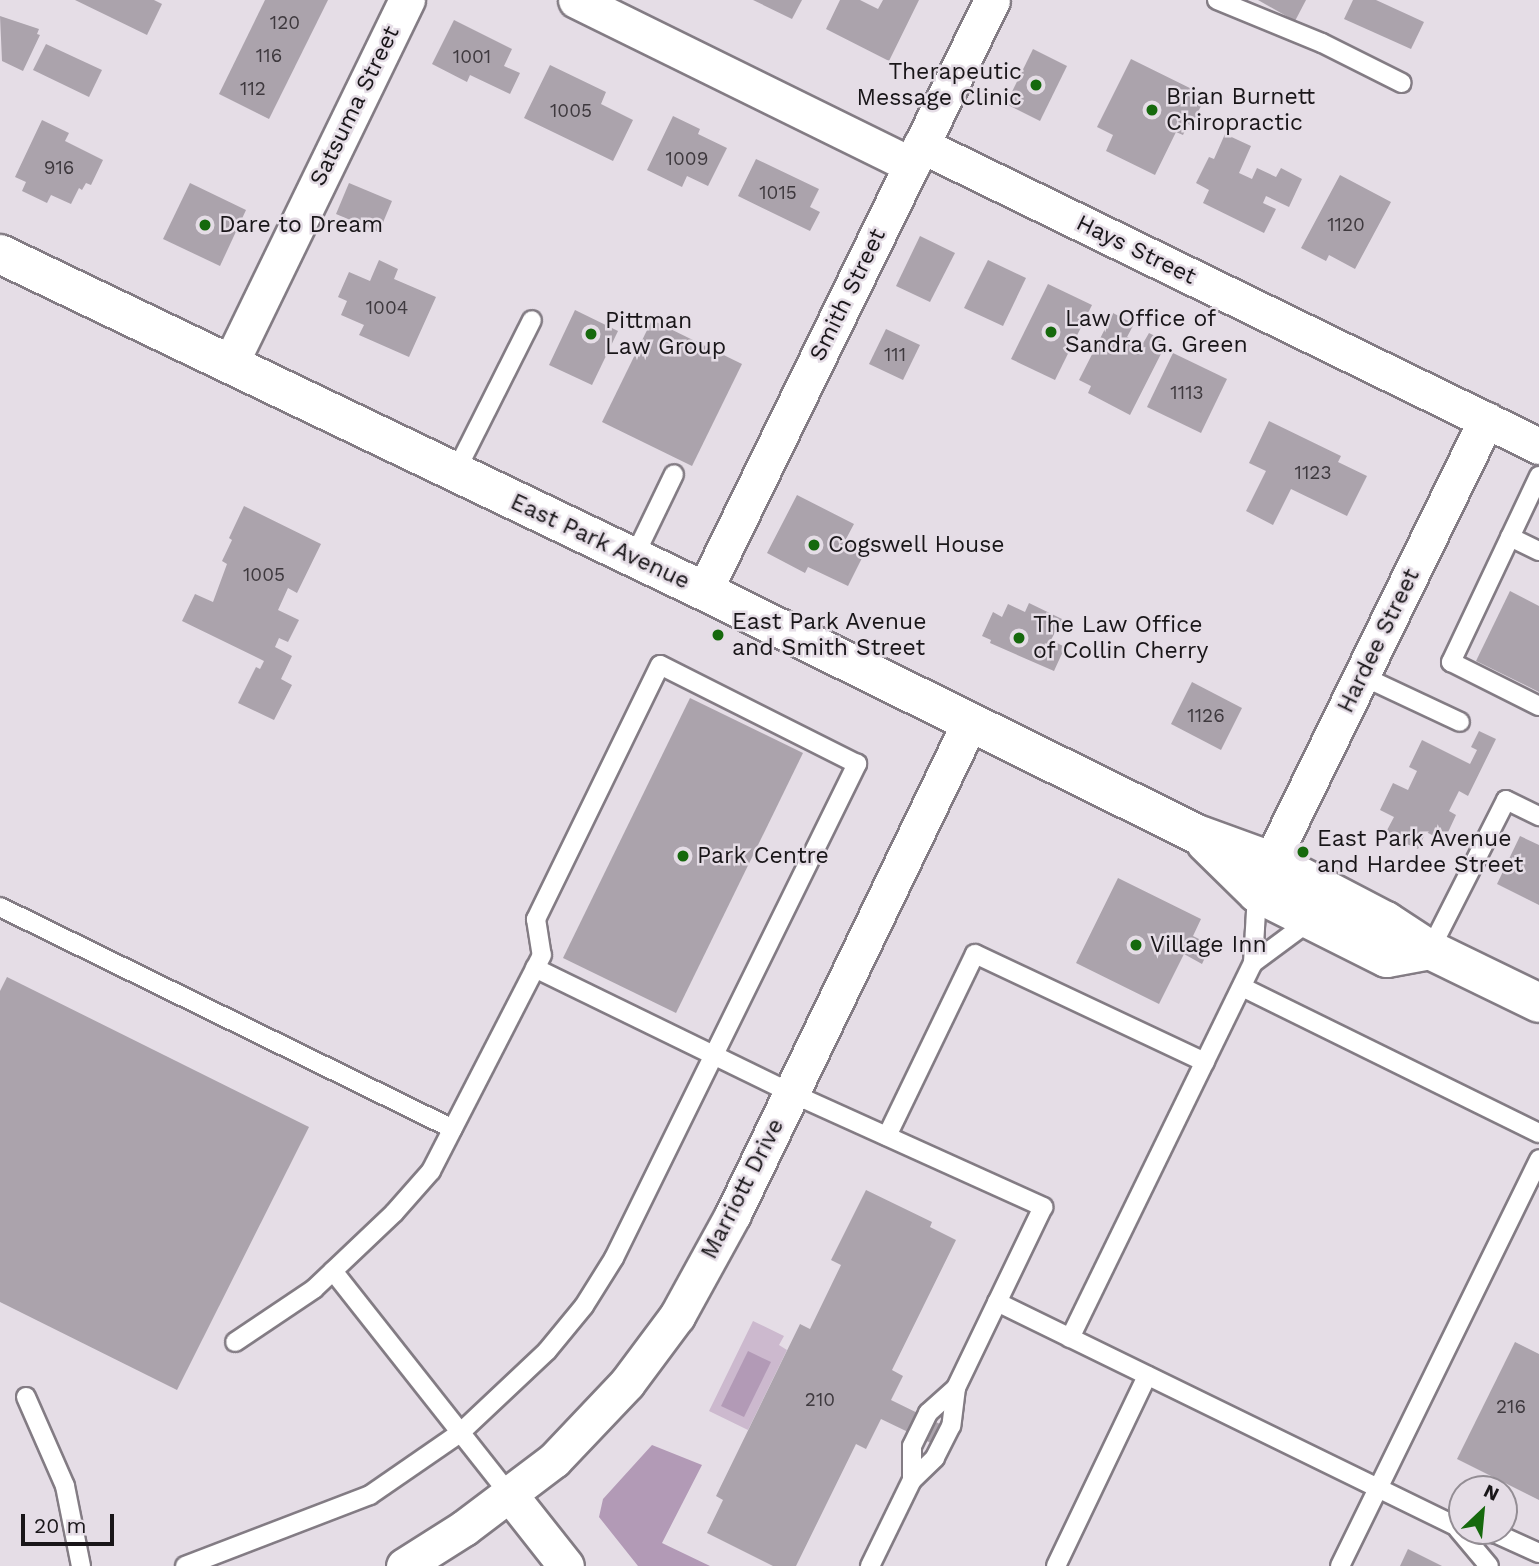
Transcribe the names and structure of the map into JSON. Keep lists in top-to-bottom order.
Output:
{
  "streets": {
    "street": [
      "Satsuma Street",
      "Hays Street",
      "Smith Street",
      "East Park Avenue",
      "Hardee Street",
      "Marriott Drive"
    ]
  },
  "crossings": [
    ["Satsuma Street", "East Park Avenue"],
    ["Hays Street", "Smith Street"],
    ["Hays Street", "Hardee Street"],
    ["Smith Street", "East Park Avenue"],
    ["East Park Avenue", "Hardee Street"],
    ["East Park Avenue", "Marriott Drive"]
  ],
  "places": [
    "Therapeutic Message Clinic",
    "Brian Burnett Chiropractic",
    "Dare to Dream",
    "Law Office of Sandra G. Green",
    "Pittman Law Group",
    "Cogswell House",
    "East Park Avenue and Smith Street",
    "The Law Office of Collin Cherry",
    "East Park Avenue and Hardee Street",
    "Park Centre",
    "Village Inn"
  ],
  "house_numbers": [
    "120",
    "116",
    "1001",
    "112",
    "1005",
    "1009",
    "916",
    "1015",
    "1120",
    "1004",
    "111",
    "1113",
    "1123",
    "1005",
    "1126",
    "210",
    "216"
  ],
  "scale_bar": "20 m",
  "north": "top right"
}
